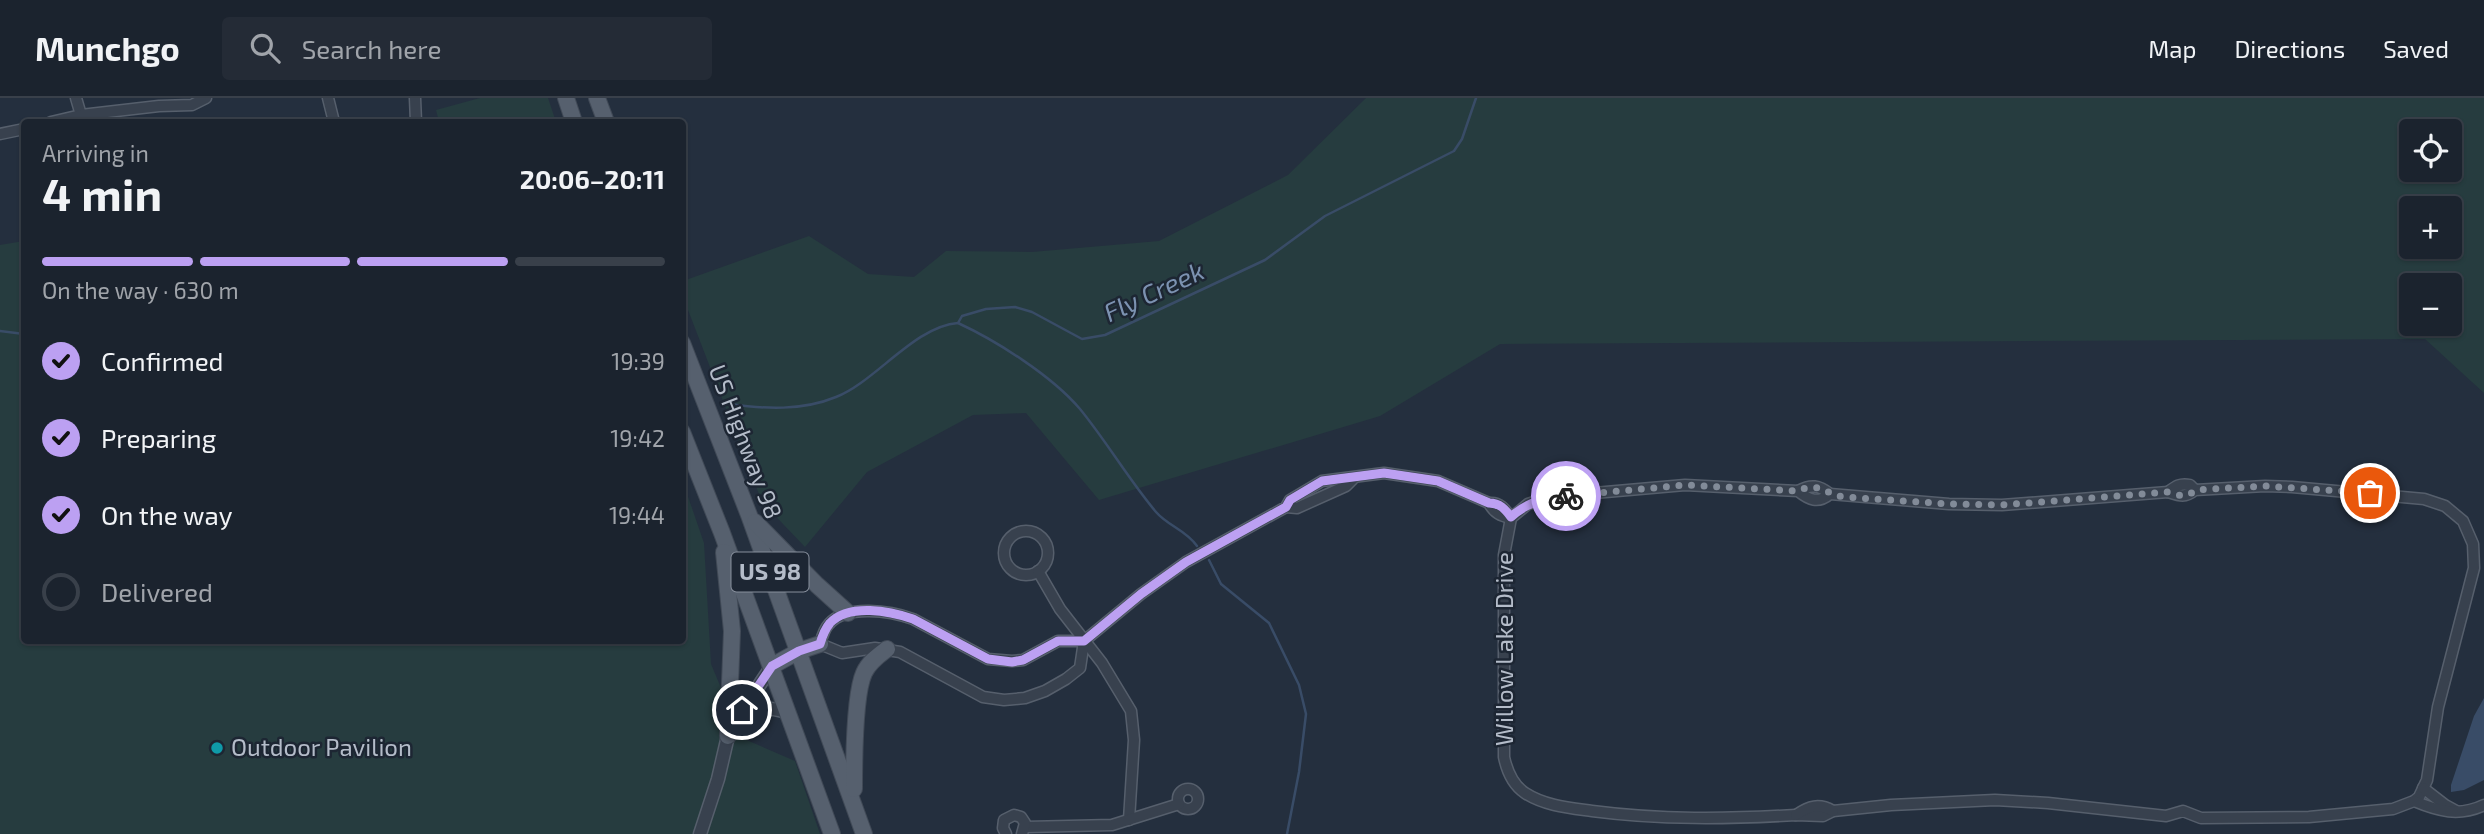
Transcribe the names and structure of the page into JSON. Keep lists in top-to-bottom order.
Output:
{
  "streets": {
    "main road": ["US Highway 98", "US 98"],
    "street": ["Willow Lake Drive"]
  },
  "water": ["Fly Creek"],
  "places": ["Outdoor Pavilion"],
  "page": {
    "header": "Munchgo",
    "search": "Search here",
    "nav": ["Map", "Directions", "Saved"],
    "map_buttons": ["+", "−"],
    "heading": ["4 min", "Arriving in", "20:06–20:11"],
    "bar": "On the way · 630 m",
    "list": [
      ["Confirmed", "19:39"],
      ["Preparing", "19:42"],
      ["On the way", "19:44"],
      "Delivered"
    ]
  }
}
